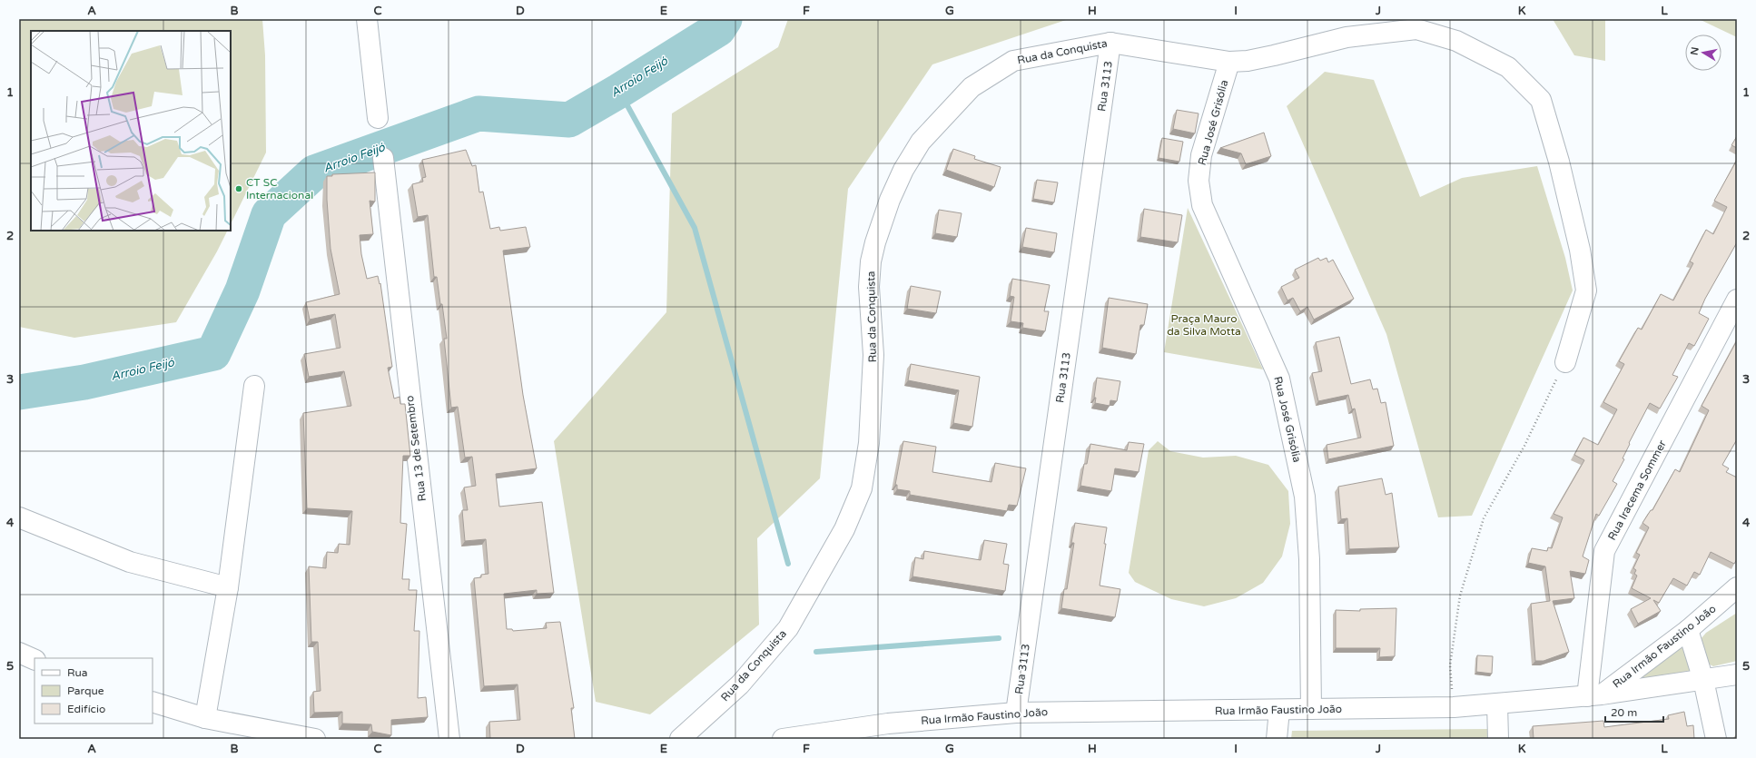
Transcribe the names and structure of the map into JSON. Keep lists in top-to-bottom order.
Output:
{
  "streets": {
    "street": [
      "Rua da Conquista",
      "Rua 3113",
      "Rua José Grisólia",
      "Rua 13 de Setembro",
      "Rua Iracema Sommer",
      "Rua Irmão Faustino João"
    ]
  },
  "crossings": [
    ["Rua da Conquista", "Rua 3113"],
    ["Rua da Conquista", "Rua José Grisólia"],
    ["Rua 3113", "Rua Irmão Faustino João"],
    ["Rua José Grisólia", "Rua Irmão Faustino João"],
    ["Rua Iracema Sommer", "Rua Irmão Faustino João"]
  ],
  "water": ["Arroio Feijó"],
  "parks": ["Praça Mauro da Silva Motta"],
  "places": ["CT SC Internacional"],
  "legend": ["Rua", "Parque", "Edifício"],
  "scale_bar": "20 m",
  "north": "left",
  "grid": {
    "columns": [
      "A",
      "B",
      "C",
      "D",
      "E",
      "F",
      "G",
      "H",
      "I",
      "J",
      "K",
      "L"
    ],
    "rows": [
      "1",
      "2",
      "3",
      "4",
      "5"
    ]
  }
}
